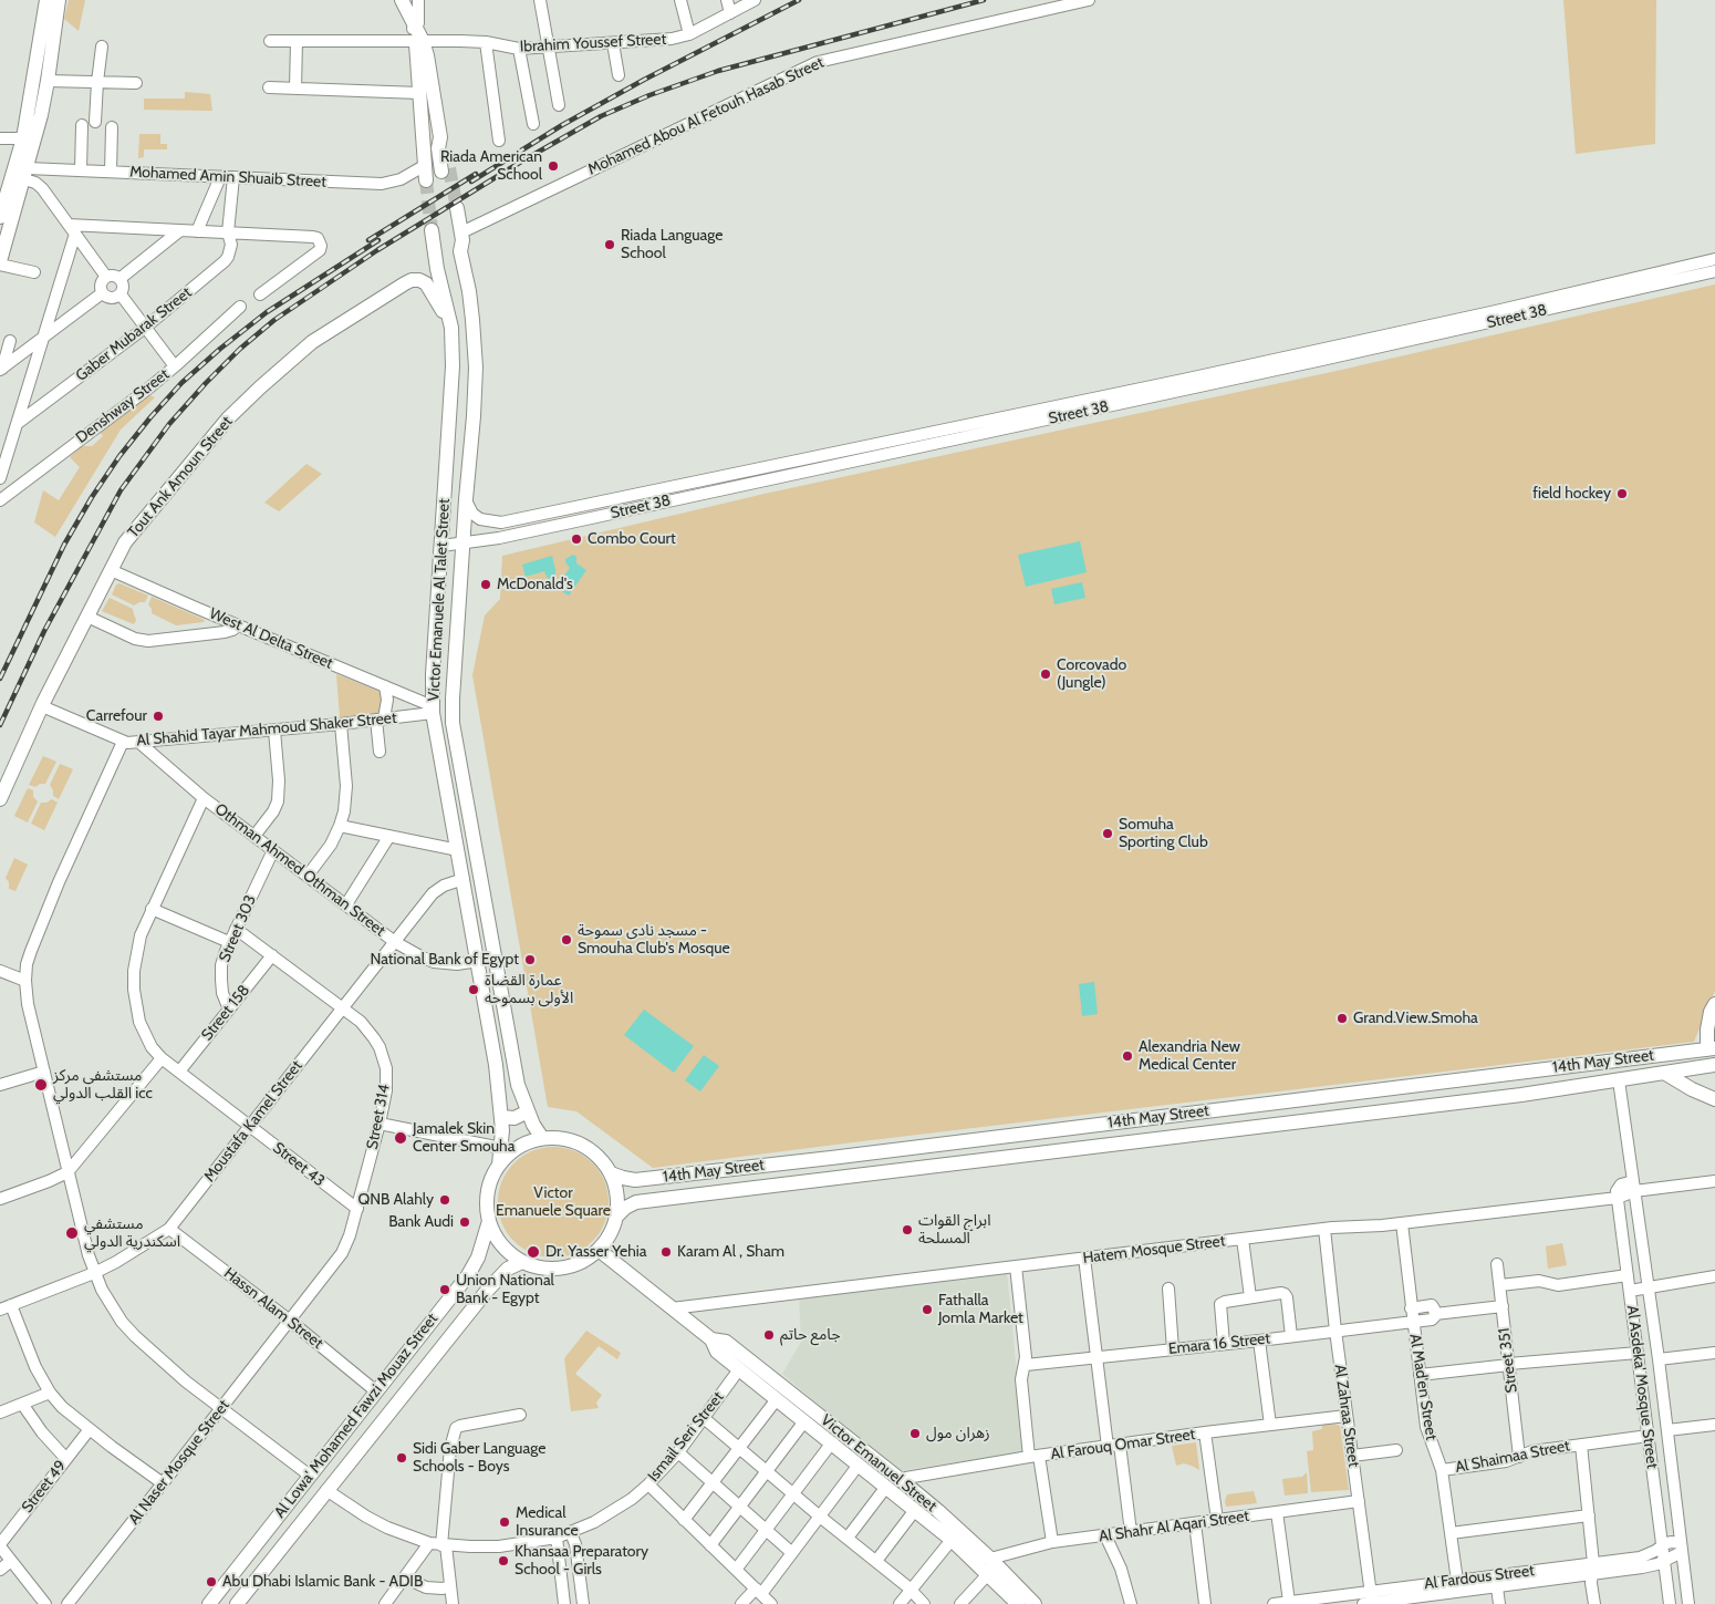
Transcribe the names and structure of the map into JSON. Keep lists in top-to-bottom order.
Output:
{
  "streets": {
    "main road": [
      "Tout Ank Amoun Street",
      "Victor Emanuele Al Talet Street",
      "14th May Street",
      "Al Lowa' Mohamed Fawzi Mouaz Street",
      "Victor Emanuel Street"
    ],
    "street": [
      "Ibrahim Youssef Street",
      "Mohamed Abou Al Fetouh Hasab Street",
      "Mohamed Amin Shuaib Street",
      "Street 38",
      "Gaber Mubarak Street",
      "Denshway Street",
      "West Al Delta Street",
      "Al Shahid Tayar Mahmoud Shaker Street",
      "Othman Ahmed Othman Street",
      "Street 303",
      "Street 158",
      "Street 314",
      "Moustafa Kamel Street",
      "Street 43",
      "Hatem Mosque Street",
      "Hassn Alam Street",
      "Emara 16 Street",
      "Street 351",
      "Al Mad'en Street",
      "Al Asdeka' Mosque Street",
      "Al Zahraa Street",
      "Ismail Seri Street",
      "Al Farouq Omar Street",
      "Al Shaimaa Street",
      "Al Naser Mosque Street",
      "Street 49",
      "Al Shahr Al Aqari Street",
      "Al Fardous Street"
    ]
  },
  "crossings": [
    ["Mohamed Abou Al Fetouh Hasab Street", "Victor Emanuele Al Talet Street"],
    ["Mohamed Amin Shuaib Street", "Gaber Mubarak Street"],
    ["Street 38", "Victor Emanuele Al Talet Street"],
    ["Tout Ank Amoun Street", "Victor Emanuele Al Talet Street"],
    ["Tout Ank Amoun Street", "West Al Delta Street"],
    ["Tout Ank Amoun Street", "Al Shahid Tayar Mahmoud Shaker Street"],
    ["Victor Emanuele Al Talet Street", "West Al Delta Street"],
    ["Victor Emanuele Al Talet Street", "Al Shahid Tayar Mahmoud Shaker Street"],
    ["Victor Emanuele Al Talet Street", "Othman Ahmed Othman Street"],
    ["Victor Emanuele Al Talet Street", "14th May Street"],
    ["Victor Emanuele Al Talet Street", "Moustafa Kamel Street"],
    ["Victor Emanuele Al Talet Street", "Al Lowa' Mohamed Fawzi Mouaz Street"],
    ["Victor Emanuele Al Talet Street", "Victor Emanuel Street"],
    ["West Al Delta Street", "Al Shahid Tayar Mahmoud Shaker Street"],
    ["Al Shahid Tayar Mahmoud Shaker Street", "Othman Ahmed Othman Street"],
    ["Othman Ahmed Othman Street", "Street 303"],
    ["Othman Ahmed Othman Street", "Moustafa Kamel Street"],
    ["Othman Ahmed Othman Street", "Street 43"],
    ["Street 303", "Street 158"],
    ["Street 303", "Street 314"],
    ["Street 158", "Street 314"],
    ["Street 158", "Street 43"],
    ["14th May Street", "Al Asdeka' Mosque Street"],
    ["14th May Street", "Al Lowa' Mohamed Fawzi Mouaz Street"],
    ["14th May Street", "Victor Emanuel Street"],
    ["Street 314", "Moustafa Kamel Street"],
    ["Street 314", "Street 43"],
    ["Street 314", "Hassn Alam Street"],
    ["Street 314", "Al Naser Mosque Street"],
    ["Moustafa Kamel Street", "Street 43"],
    ["Moustafa Kamel Street", "Hassn Alam Street"],
    ["Hatem Mosque Street", "Al Mad'en Street"],
    ["Hatem Mosque Street", "Al Asdeka' Mosque Street"],
    ["Hatem Mosque Street", "Al Zahraa Street"],
    ["Hatem Mosque Street", "Victor Emanuel Street"],
    ["Hassn Alam Street", "Al Lowa' Mohamed Fawzi Mouaz Street"],
    ["Hassn Alam Street", "Al Naser Mosque Street"],
    ["Emara 16 Street", "Al Mad'en Street"],
    ["Emara 16 Street", "Al Zahraa Street"],
    ["Street 351", "Al Shaimaa Street"],
    ["Al Mad'en Street", "Al Shaimaa Street"],
    ["Al Mad'en Street", "Al Fardous Street"],
    ["Al Asdeka' Mosque Street", "Al Shaimaa Street"],
    ["Al Asdeka' Mosque Street", "Al Fardous Street"],
    ["Al Lowa' Mohamed Fawzi Mouaz Street", "Ismail Seri Street"],
    ["Al Lowa' Mohamed Fawzi Mouaz Street", "Victor Emanuel Street"],
    ["Al Zahraa Street", "Al Farouq Omar Street"],
    ["Al Zahraa Street", "Al Shahr Al Aqari Street"],
    ["Al Zahraa Street", "Al Fardous Street"],
    ["Ismail Seri Street", "Victor Emanuel Street"],
    ["Al Farouq Omar Street", "Victor Emanuel Street"],
    ["Victor Emanuel Street", "Al Shahr Al Aqari Street"]
  ],
  "parks": ["Victor Emanuele Square"],
  "places": [
    "Riada American School",
    "Riada Language School",
    "field hockey",
    "Combo Court",
    "McDonald's",
    "Corcovado (Jungle)",
    "Carrefour",
    "Somuha Sporting Club",
    "مسجد نادى سموحة - Smouha Club's Mosque",
    "National Bank of Egypt",
    "عمارة القضاة الأولى بسموحه",
    "Grand.View.Smoha",
    "Alexandria New Medical Center",
    "مستشفى مركز القلب الدولي icc",
    "Jamalek Skin Center Smouha",
    "QNB Alahly",
    "Bank Audi",
    "ابراج القوات المسلحة",
    "مستشفي اسكندرية الدولي",
    "Dr. Yasser Yehia",
    "Karam Al , Sham",
    "Union National Bank - Egypt",
    "Fathalla Jomla Market",
    "جامع حاتم",
    "زهران مول",
    "Sidi Gaber Language Schools - Boys",
    "Medical Insurance",
    "Khansaa Preparatory School - Girls",
    "Abu Dhabi Islamic Bank - ADIB"
  ]
}
